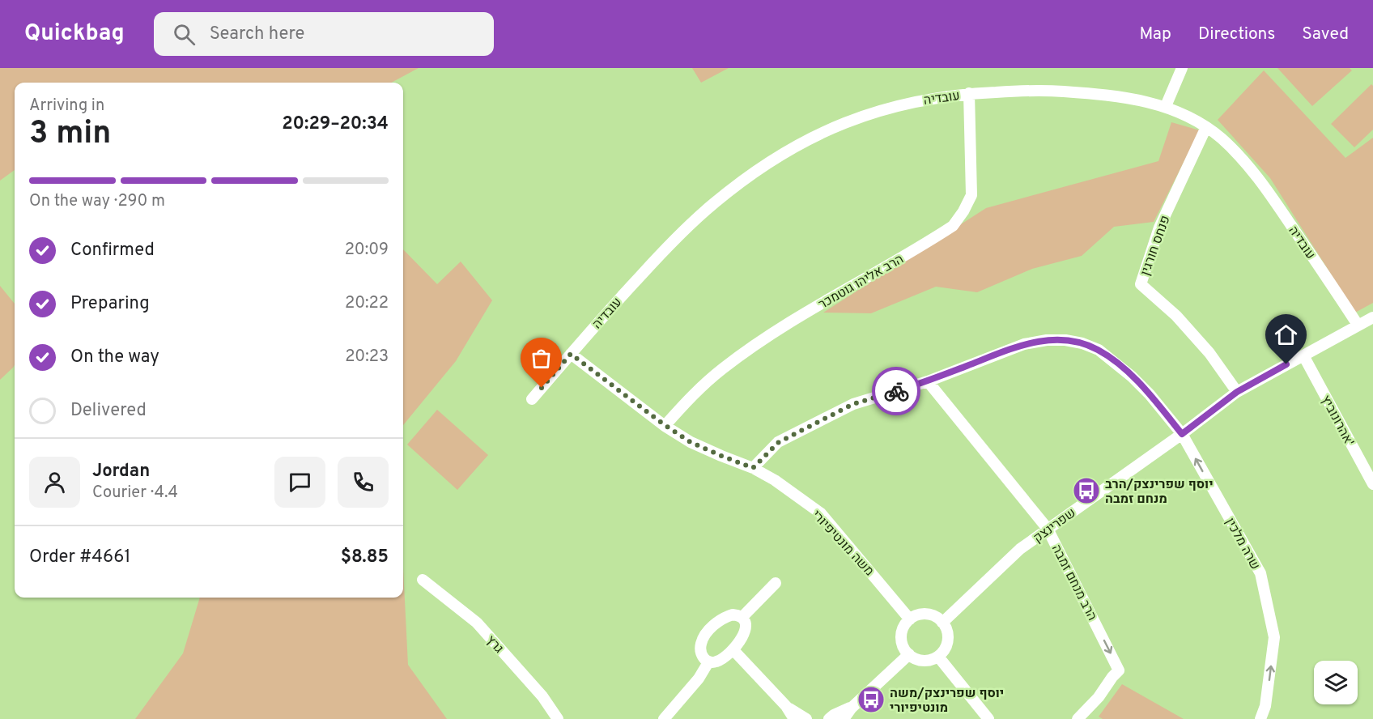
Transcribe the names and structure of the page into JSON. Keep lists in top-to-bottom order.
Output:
{
  "streets": {
    "street": [
      "עובדיה",
      "פנחס חורגין",
      "הרב אליהו גוטמכר",
      "אהרונוביץ'",
      "שפרינצק",
      "משה מונטיפיורי",
      "שרה מלכין",
      "הרב מנחם זמבה",
      "גרץ"
    ]
  },
  "crossings": [
    ["עובדיה", "פנחס חורגין"],
    ["עובדיה", "הרב אליהו גוטמכר"],
    ["עובדיה", "שפרינצק"],
    ["עובדיה", "משה מונטיפיורי"],
    ["פנחס חורגין", "שפרינצק"],
    ["הרב אליהו גוטמכר", "משה מונטיפיורי"],
    ["אהרונוביץ'", "שפרינצק"],
    ["שפרינצק", "משה מונטיפיורי"],
    ["שפרינצק", "שרה מלכין"],
    ["שפרינצק", "הרב מנחם זמבה"],
    ["משה מונטיפיורי", "שרה מלכין"],
    ["שרה מלכין", "הרב מנחם זמבה"]
  ],
  "one_way": ["שרה מלכין", "הרב מנחם זמבה"],
  "places": {
    "bus stop": ["יוסף שפרינצק/הרב מנחם זמבה", "יוסף שפרינצק/משה מונטיפיורי"]
  },
  "page": {
    "header": "Quickbag",
    "search": "Search here",
    "nav": ["Map", "Directions", "Saved"],
    "heading": ["3 min", "Arriving in", "20:29–20:34"],
    "panel": [
      "Jordan",
      "Courier · 4.4",
      "Order #4661",
      "$8.85"
    ],
    "bar": "On the way · 290 m",
    "list": [
      ["Confirmed", "20:09"],
      ["Preparing", "20:22"],
      ["On the way", "20:23"],
      "Delivered"
    ]
  }
}
